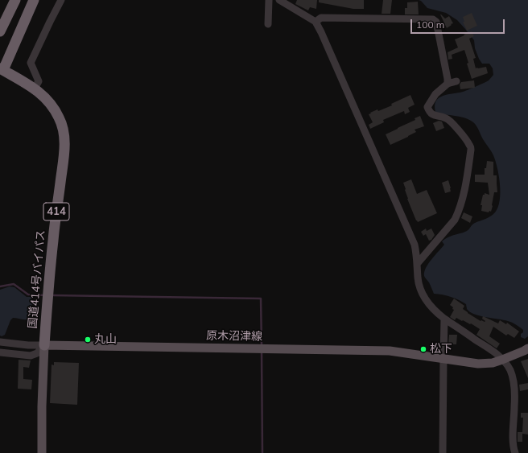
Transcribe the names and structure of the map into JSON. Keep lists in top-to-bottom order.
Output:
{
  "streets": {
    "highway": ["414", "国道414号バイパス"],
    "main road": ["原木沼津線"]
  },
  "crossings": [
    ["国道414号バイパス", "原木沼津線"]
  ],
  "places": ["丸山", "松下"],
  "scale_bar": "100 m"
}
